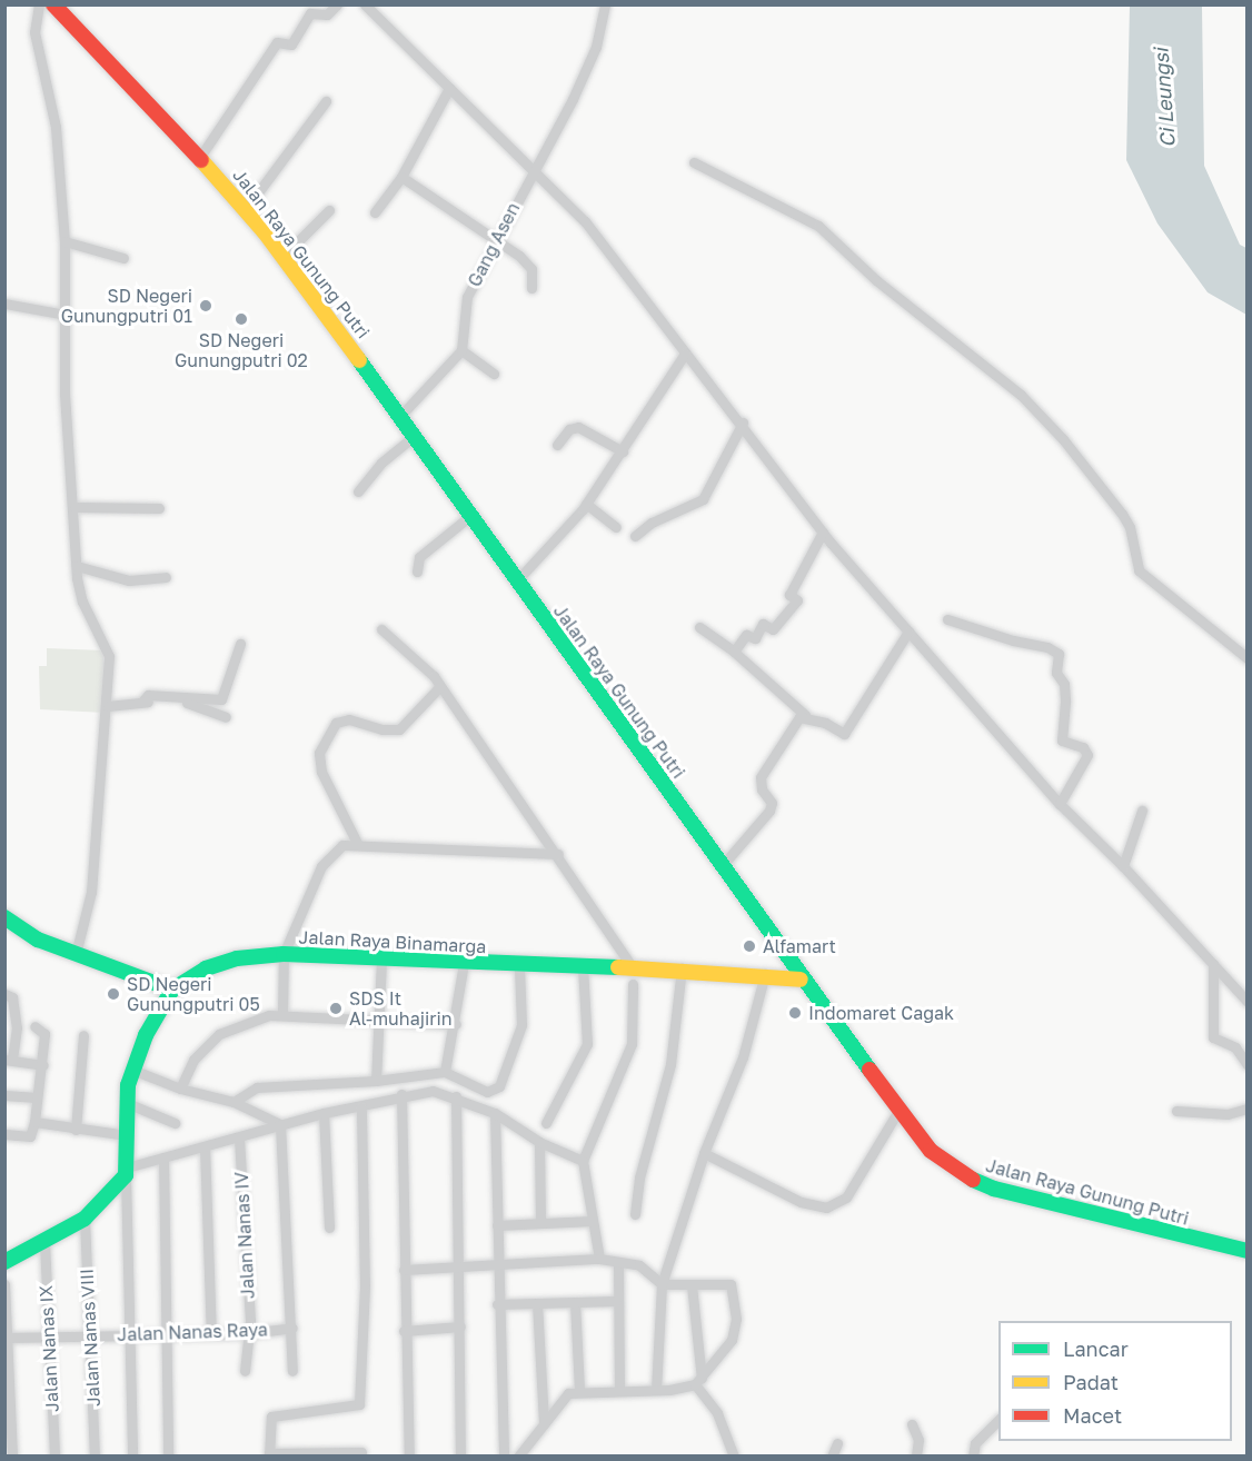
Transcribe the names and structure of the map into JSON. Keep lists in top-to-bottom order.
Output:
{
  "streets": {
    "main road": ["Jalan Raya Gunung Putri", "Jalan Raya Binamarga"],
    "street": [
      "Gang Asen",
      "Jalan Nanas IV",
      "Jalan Nanas Raya",
      "Jalan Nanas VIII",
      "Jalan Nanas IX"
    ]
  },
  "crossings": [
    ["Jalan Raya Gunung Putri", "Jalan Raya Binamarga"],
    ["Jalan Nanas IV", "Jalan Nanas Raya"],
    ["Jalan Nanas Raya", "Jalan Nanas VIII"],
    ["Jalan Nanas Raya", "Jalan Nanas IX"]
  ],
  "water": ["Ci Leungsi"],
  "places": [
    "SD Negeri Gunungputri 01",
    "SD Negeri Gunungputri 02",
    "Alfamart",
    "SD Negeri Gunungputri 05",
    "SDS It Al-muhajirin",
    "Indomaret Cagak"
  ],
  "legend": ["Lancar", "Padat", "Macet"]
}
